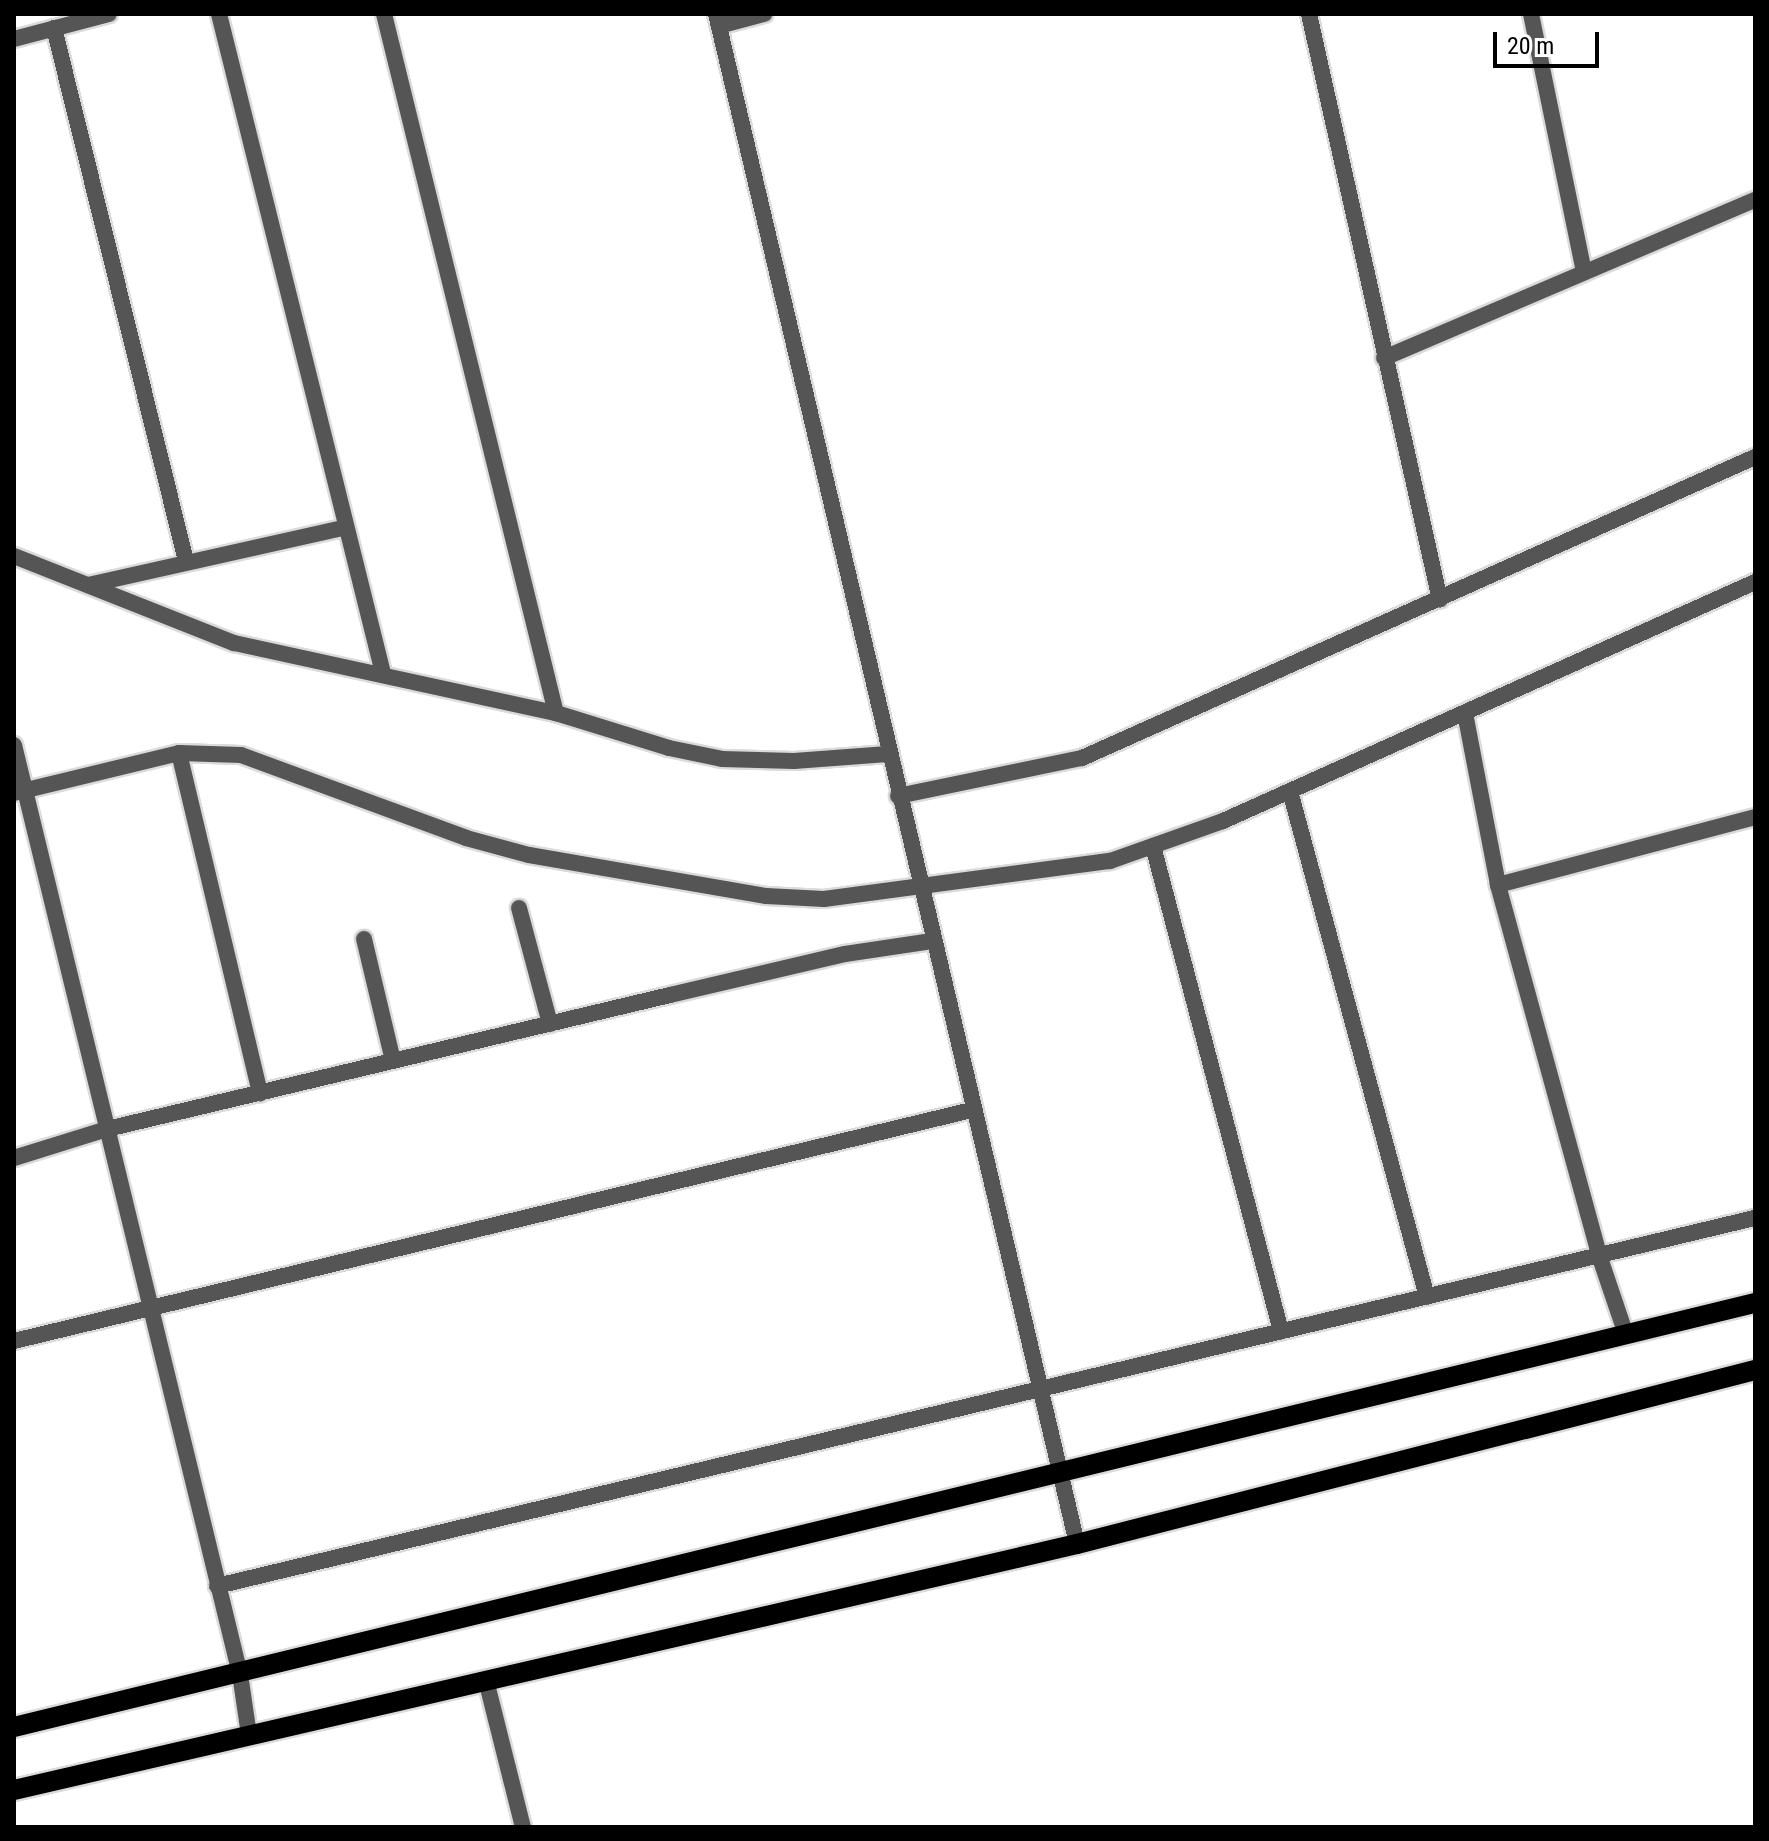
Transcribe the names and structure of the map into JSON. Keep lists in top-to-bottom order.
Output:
{
  "scale_bar": "20 m"
}
